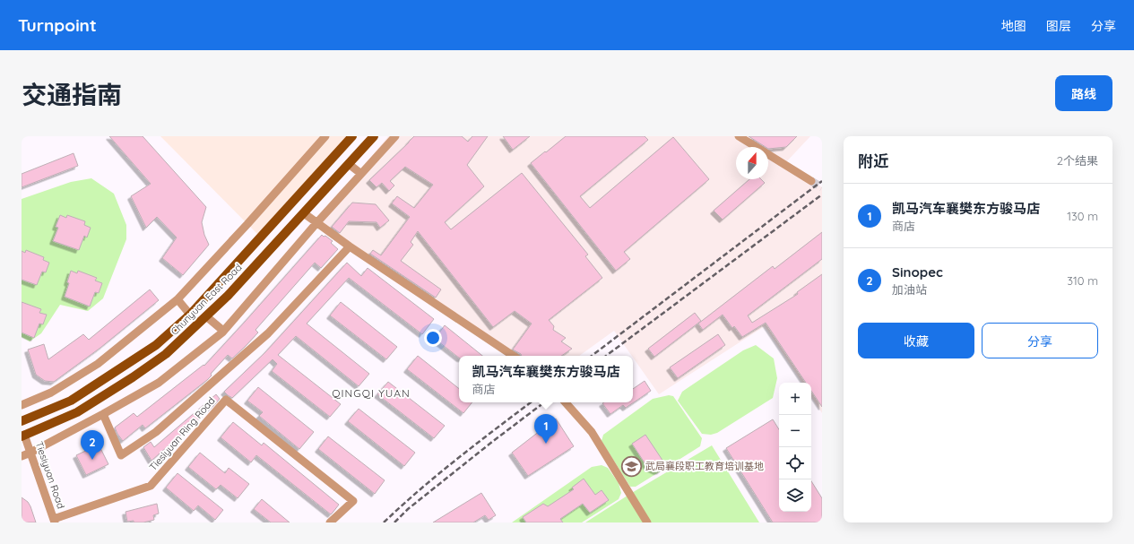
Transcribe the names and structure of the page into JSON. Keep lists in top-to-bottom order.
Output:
{
  "streets": {
    "main road": ["Chunyuan East Road"],
    "street": ["Tiesiyuan Ring Road", "Tiesiyuan Road"]
  },
  "crossings": [
    ["Chunyuan East Road", "Tiesiyuan Road"],
    ["Tiesiyuan Ring Road", "Tiesiyuan Road"]
  ],
  "districts": ["QINGQI YUAN"],
  "places": {
    "school or university": ["武局襄段职工教育培训基地"]
  },
  "north": "top",
  "page": {
    "header": "Turnpoint",
    "nav": ["地图", "图层", "分享"],
    "title": "交通指南",
    "buttons": [
      "路线",
      ["收藏", "分享"]
    ],
    "heading": ["附近", "2个结果"],
    "list": [
      {
        "mark": "1",
        "name": "凯马汽车襄樊东方骏马店",
        "note": "商店",
        "value": "130 m"
      },
      {
        "mark": "2",
        "name": "Sinopec",
        "note": "加油站",
        "value": "310 m"
      }
    ],
    "popup": ["凯马汽车襄樊东方骏马店", "商店"],
    "map_buttons": ["+", "−"],
    "pins": ["1", "2"]
  }
}
